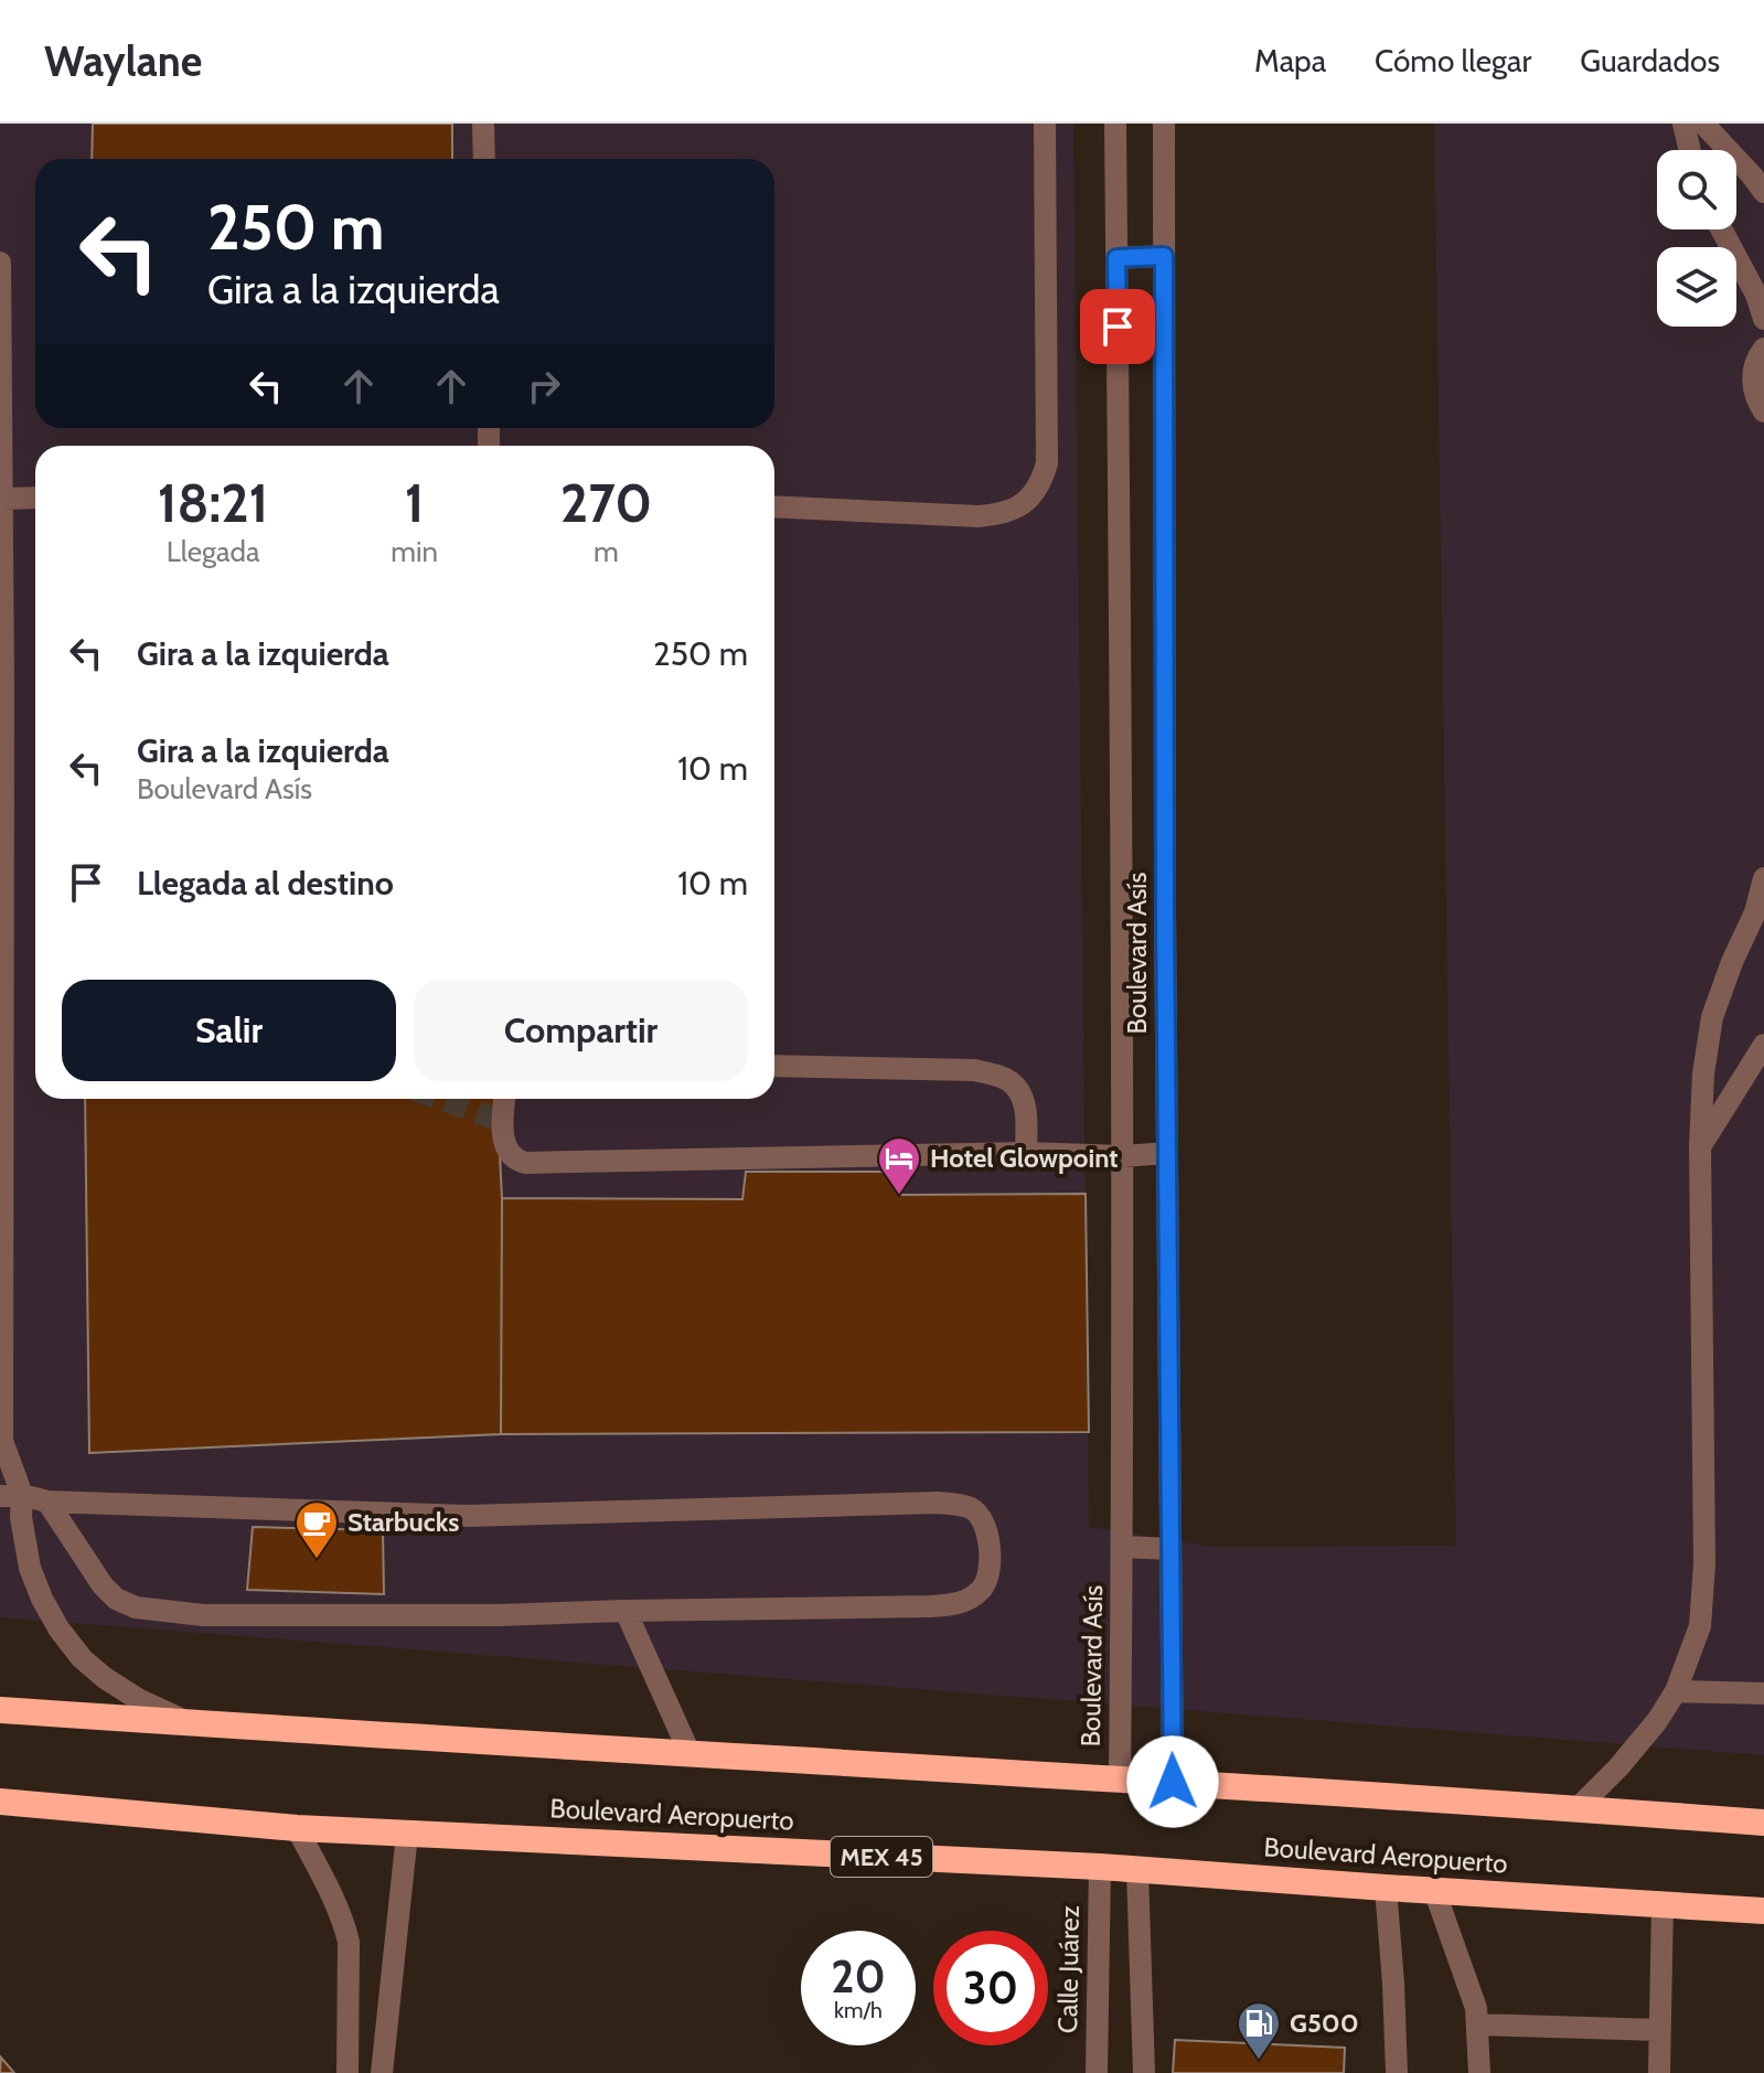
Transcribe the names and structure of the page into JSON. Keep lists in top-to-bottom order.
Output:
{
  "streets": {
    "highway": ["Boulevard Aeropuerto", "MEX 45"],
    "street": ["Boulevard Asís", "Calle Juárez"]
  },
  "crossings": [
    ["Boulevard Aeropuerto", "Calle Juárez"]
  ],
  "places": {
    "hotel": ["Hotel Glowpoint"],
    "cafe": ["Starbucks"],
    "fuel station": ["G500"]
  },
  "page": {
    "header": "Waylane",
    "nav": ["Mapa", "Cómo llegar", "Guardados"],
    "turn": ["250 m", "Gira a la izquierda"],
    "eta": [
      "18:21",
      "Llegada",
      "1",
      "min",
      "270",
      "m"
    ],
    "list": [
      {
        "name": "Gira a la izquierda",
        "value": "250 m"
      },
      {
        "name": "Gira a la izquierda",
        "note": "Boulevard Asís",
        "value": "10 m"
      },
      {
        "name": "Llegada al destino",
        "value": "10 m"
      }
    ],
    "buttons": ["Salir", "Compartir"],
    "speed": "20 km/h",
    "limit": "30"
  }
}
